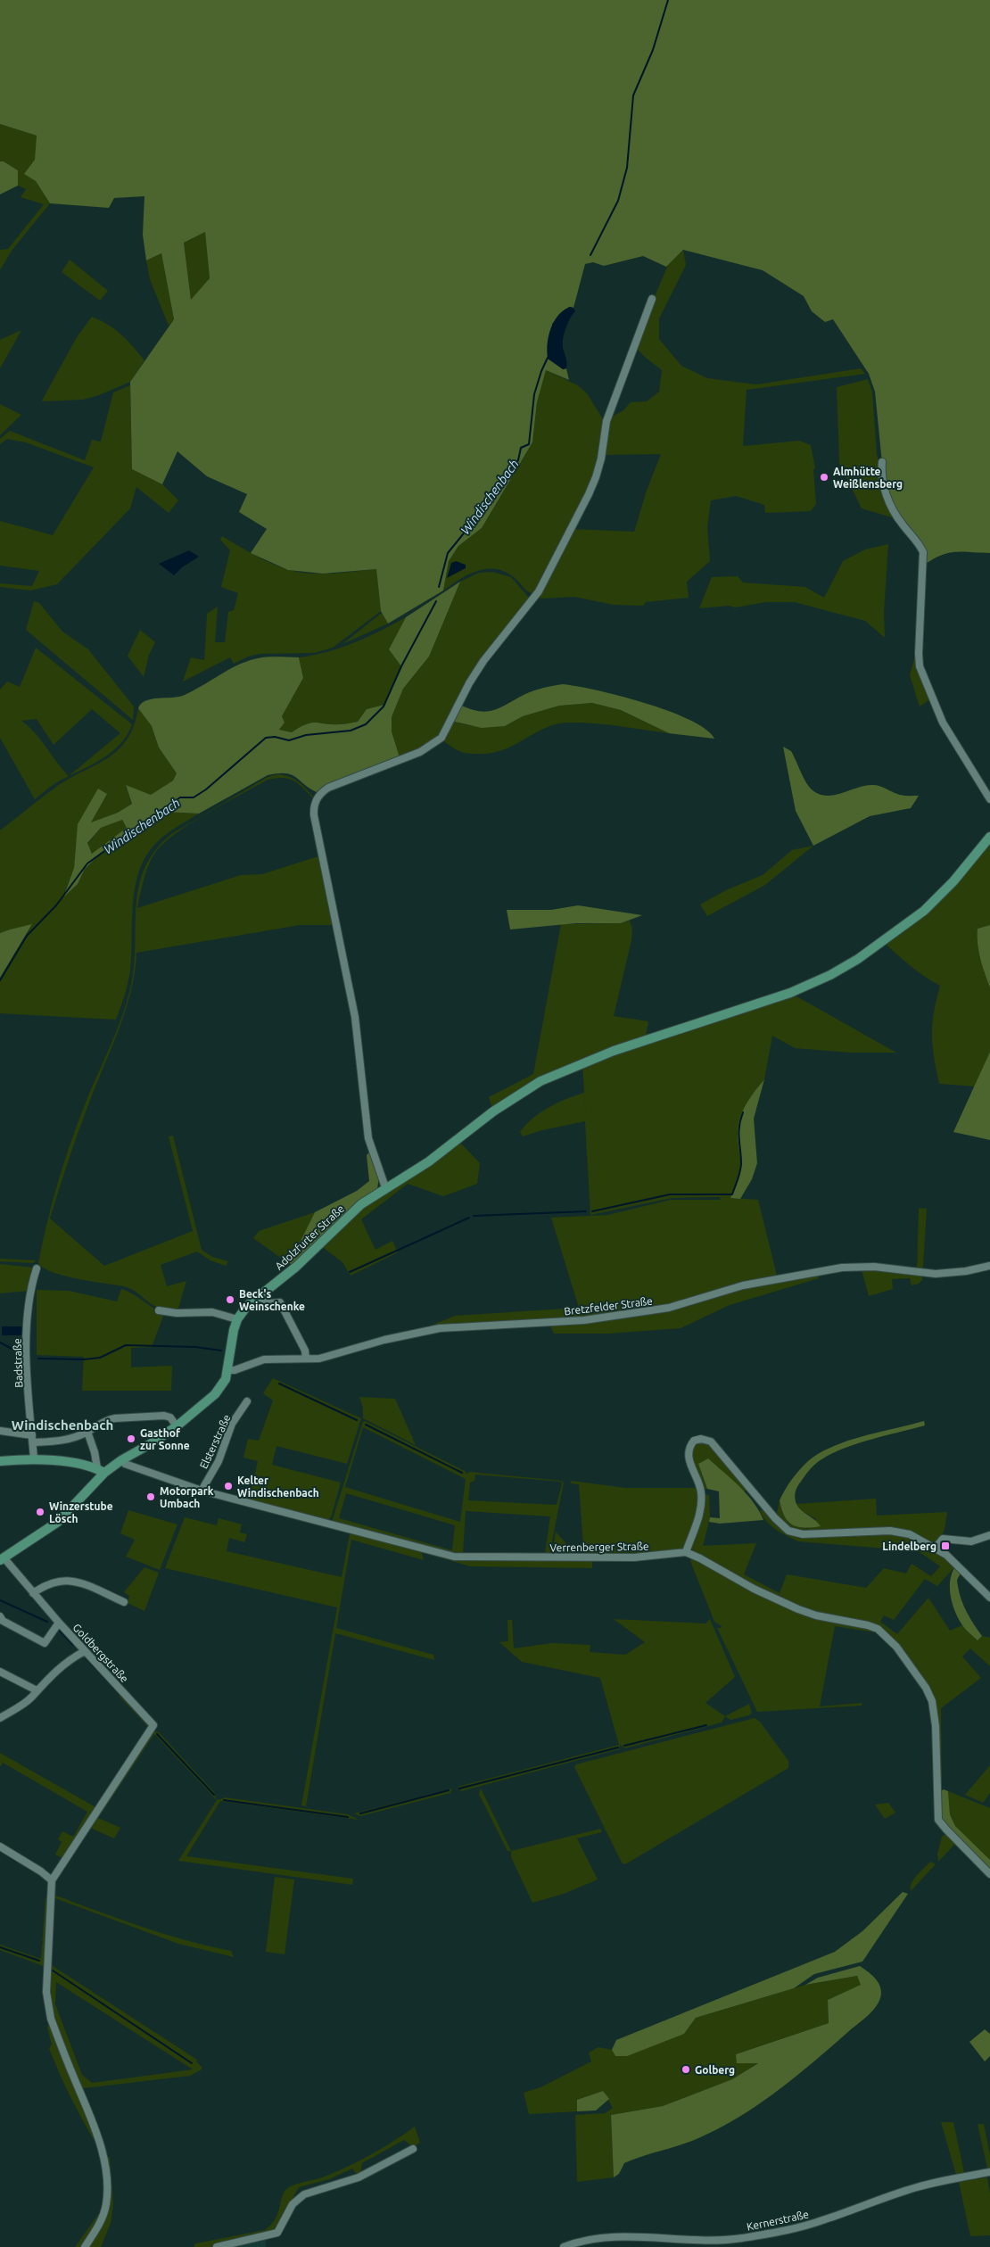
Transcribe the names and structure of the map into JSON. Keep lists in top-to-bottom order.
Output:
{
  "streets": {
    "main road": ["Adolzfurter Straße"],
    "street": [
      "Bretzfelder Straße",
      "Badstraße",
      "Elsterstraße",
      "Verrenberger Straße",
      "Goldbergstraße",
      "Kernerstraße"
    ]
  },
  "crossings": [
    ["Adolzfurter Straße", "Bretzfelder Straße"],
    ["Adolzfurter Straße", "Verrenberger Straße"],
    ["Adolzfurter Straße", "Goldbergstraße"],
    ["Elsterstraße", "Verrenberger Straße"]
  ],
  "districts": ["Windischenbach"],
  "water": ["Windischenbach"],
  "places": {
    "other": [
      "Almhütte Weißlensberg",
      "Beck's Weinschenke",
      "Gasthof zur Sonne",
      "Kelter Windischenbach",
      "Motorpark Umbach",
      "Winzerstube Lösch",
      "Golberg"
    ],
    "transit": ["Lindelberg"]
  }
}
